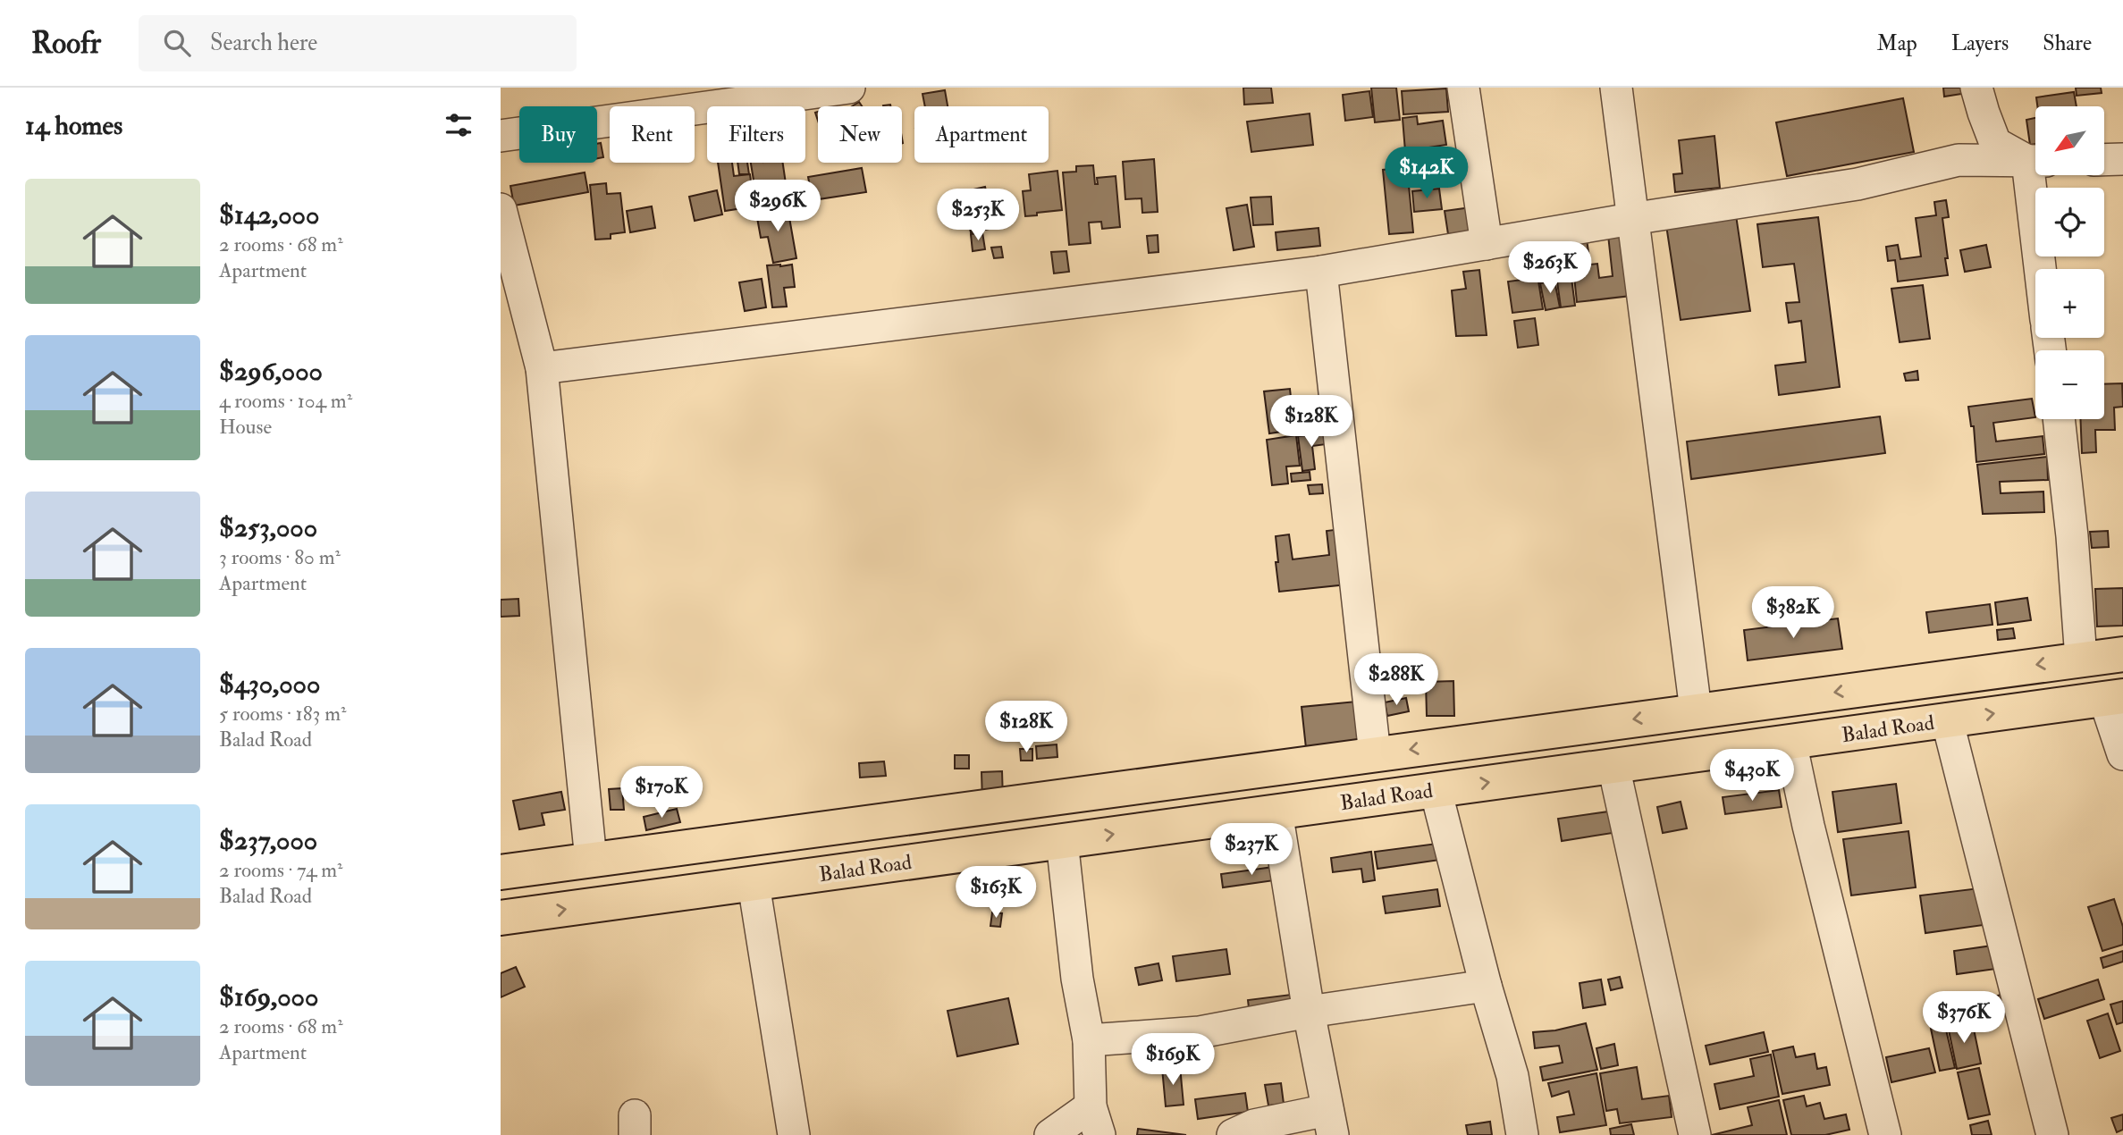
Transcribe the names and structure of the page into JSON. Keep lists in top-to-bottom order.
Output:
{
  "streets": {
    "highway": ["Balad Road"]
  },
  "north": "bottom left",
  "page": {
    "header": "Roofr",
    "search": "Search here",
    "nav": ["Map", "Layers", "Share"],
    "heading": "14 homes",
    "map_buttons": ["+", "−"],
    "chip": [
      "Buy",
      "Rent",
      "Filters",
      "New",
      "Apartment"
    ],
    "price": [
      "$142K",
      "$296K",
      "$253K",
      "$263K",
      "$128K",
      "$382K",
      "$288K",
      "$128K",
      "$430K",
      "$170K",
      "$237K",
      "$163K",
      "$376K",
      "$169K"
    ],
    "list": [
      {
        "name": "$142,000",
        "note": "2 rooms · 68 m² · Apartment"
      },
      {
        "name": "$296,000",
        "note": "4 rooms · 104 m² · House"
      },
      {
        "name": "$253,000",
        "note": "3 rooms · 80 m² · Apartment"
      },
      {
        "name": "$430,000",
        "note": "5 rooms · 183 m² · Balad Road"
      },
      {
        "name": "$237,000",
        "note": "2 rooms · 74 m² · Balad Road"
      },
      {
        "name": "$169,000",
        "note": "2 rooms · 68 m² · Apartment"
      }
    ]
  }
}
